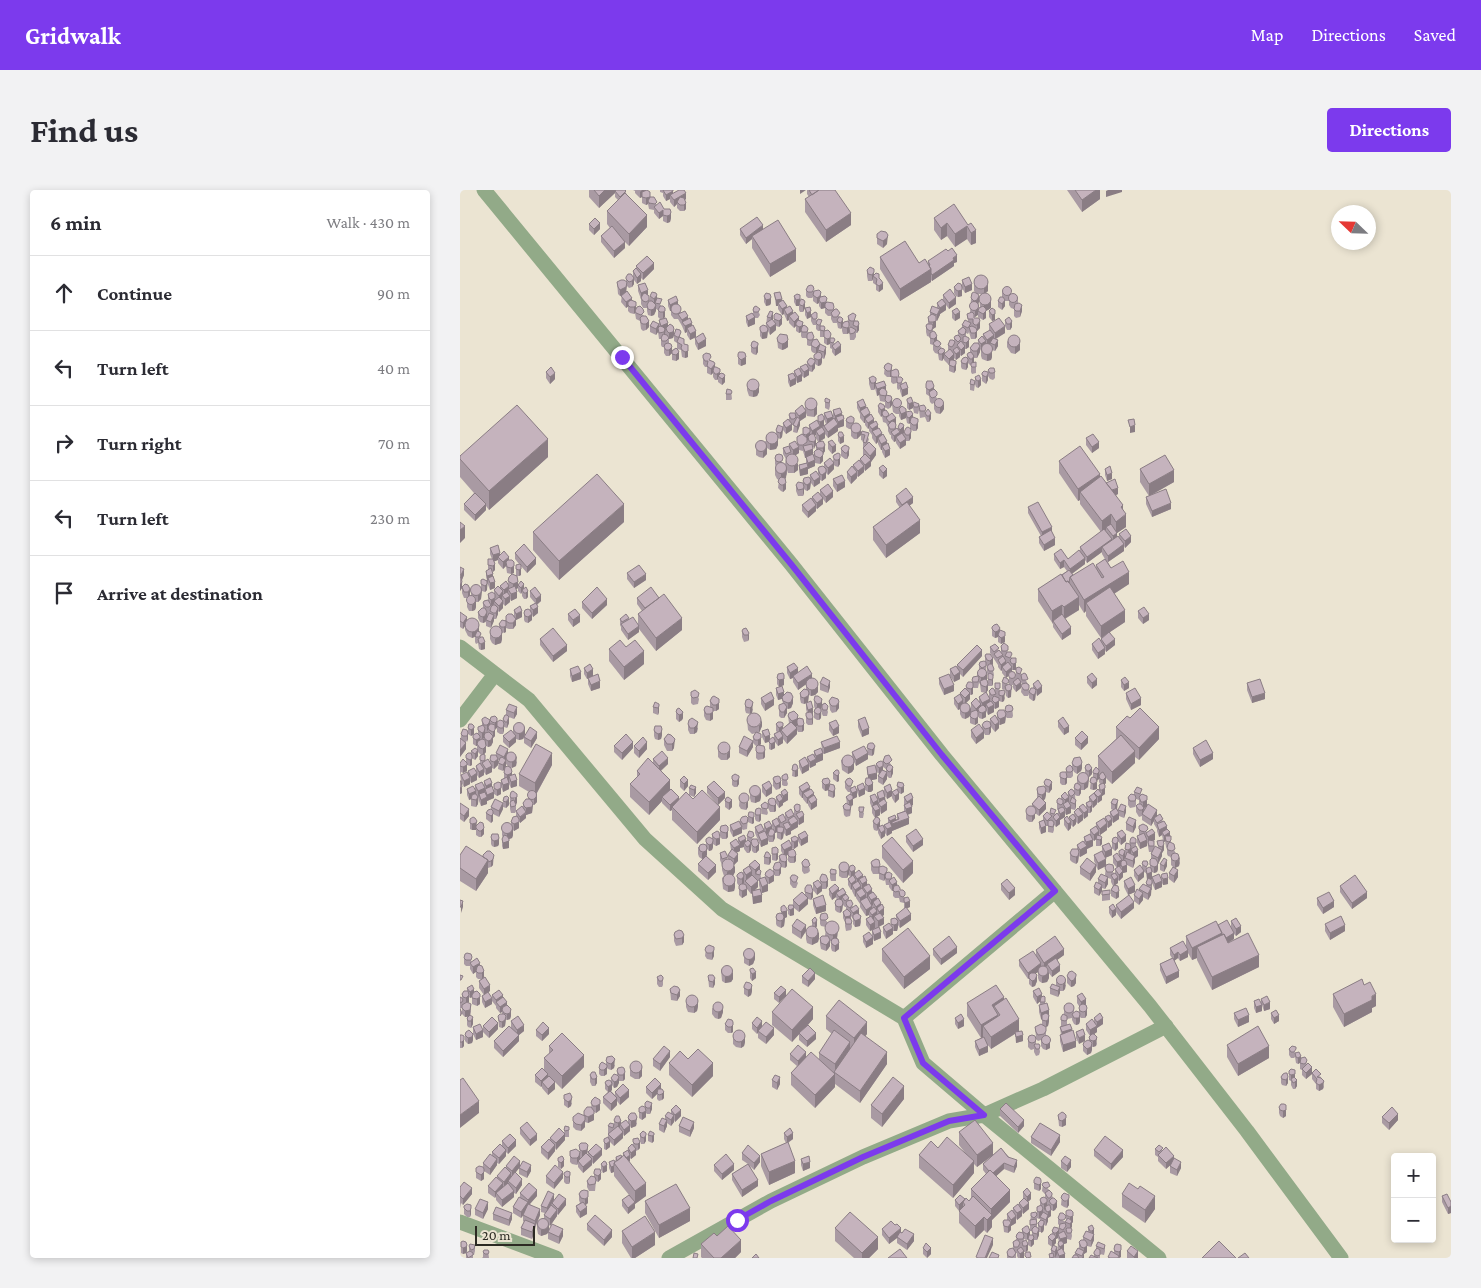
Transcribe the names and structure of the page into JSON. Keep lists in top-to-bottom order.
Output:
{
  "scale_bar": "20 m",
  "north": "top left",
  "page": {
    "header": "Gridwalk",
    "nav": ["Map", "Directions", "Saved"],
    "buttons": "Directions",
    "title": "Find us",
    "heading": ["6 min", "Walk · 430 m"],
    "list": [
      ["Continue", "90 m"],
      ["Turn left", "40 m"],
      ["Turn right", "70 m"],
      ["Turn left", "230 m"],
      "Arrive at destination"
    ],
    "map_buttons": ["+", "−"],
    "scale": "20 m"
  }
}
